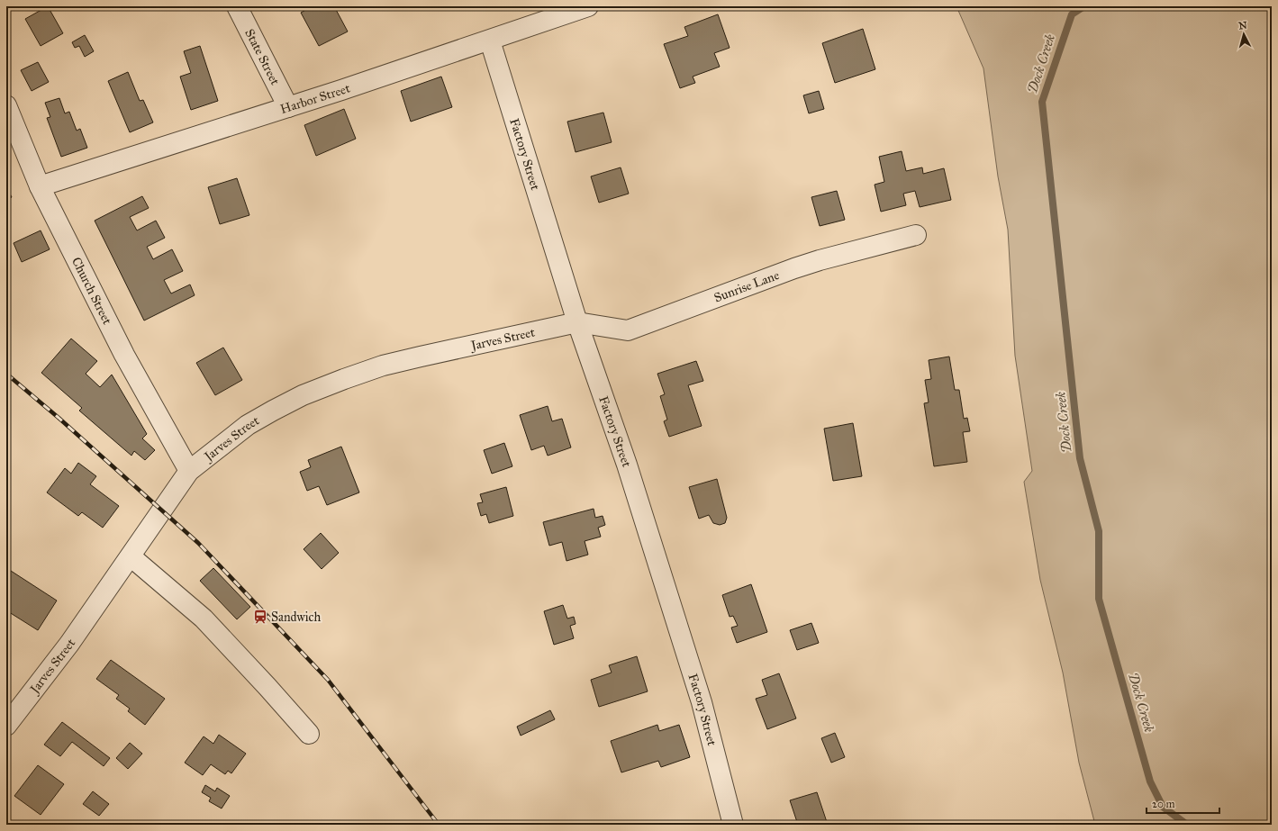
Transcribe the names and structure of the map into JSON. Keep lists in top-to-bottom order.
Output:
{
  "streets": {
    "street": [
      "State Street",
      "Harbor Street",
      "Factory Street",
      "Sunrise Lane",
      "Church Street",
      "Jarves Street"
    ]
  },
  "crossings": [
    ["State Street", "Harbor Street"],
    ["Harbor Street", "Factory Street"],
    ["Harbor Street", "Church Street"],
    ["Factory Street", "Sunrise Lane"],
    ["Factory Street", "Jarves Street"],
    ["Sunrise Lane", "Jarves Street"],
    ["Church Street", "Jarves Street"]
  ],
  "water": ["Dock Creek"],
  "places": {
    "station": ["Sandwich"]
  },
  "scale_bar": "20 m",
  "north": "top"
}
